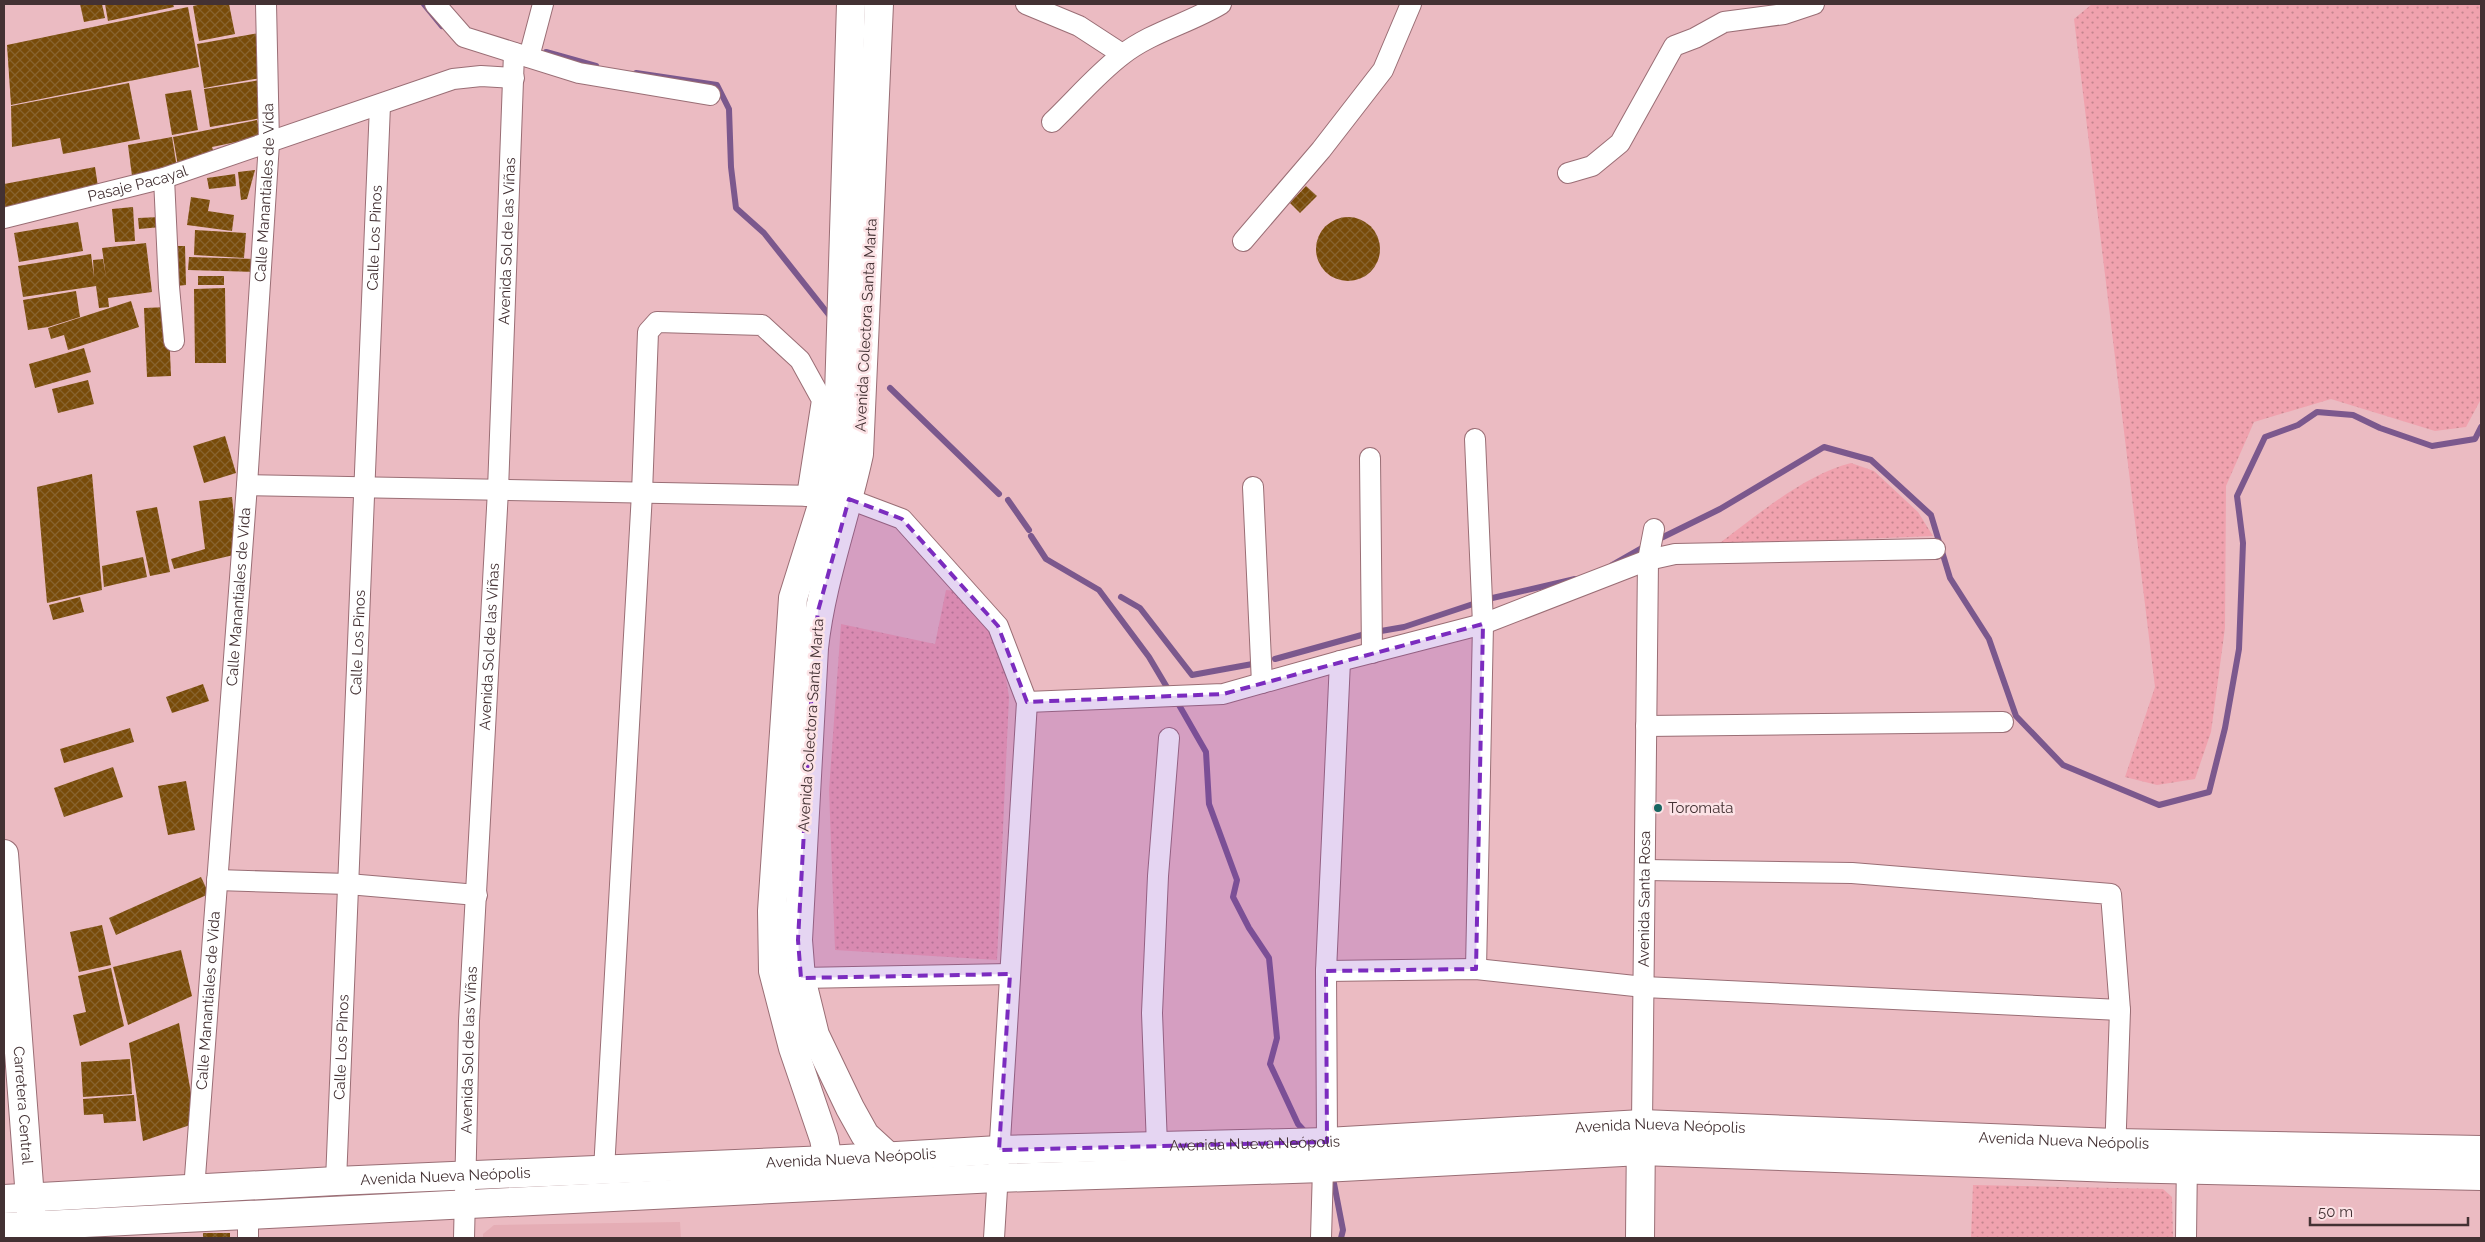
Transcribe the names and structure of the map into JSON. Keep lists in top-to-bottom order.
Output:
{
  "streets": {
    "main road": [
      "Avenida Colectora Santa Marta",
      "Avenida Santa Rosa",
      "Carretera Central",
      "Avenida Nueva Neópolis"
    ],
    "street": [
      "Pasaje Pacayal",
      "Calle Manantiales de Vida",
      "Calle Los Pinos",
      "Avenida Sol de las Viñas"
    ]
  },
  "crossings": [
    ["Pasaje Pacayal", "Calle Manantiales de Vida"],
    ["Pasaje Pacayal", "Calle Los Pinos"],
    ["Pasaje Pacayal", "Avenida Sol de las Viñas"],
    ["Calle Manantiales de Vida", "Avenida Nueva Neópolis"],
    ["Calle Los Pinos", "Avenida Nueva Neópolis"],
    ["Avenida Sol de las Viñas", "Avenida Nueva Neópolis"],
    ["Avenida Colectora Santa Marta", "Avenida Nueva Neópolis"],
    ["Avenida Santa Rosa", "Avenida Nueva Neópolis"],
    ["Carretera Central", "Avenida Nueva Neópolis"]
  ],
  "places": ["Toromata"],
  "scale_bar": "50 m"
}
